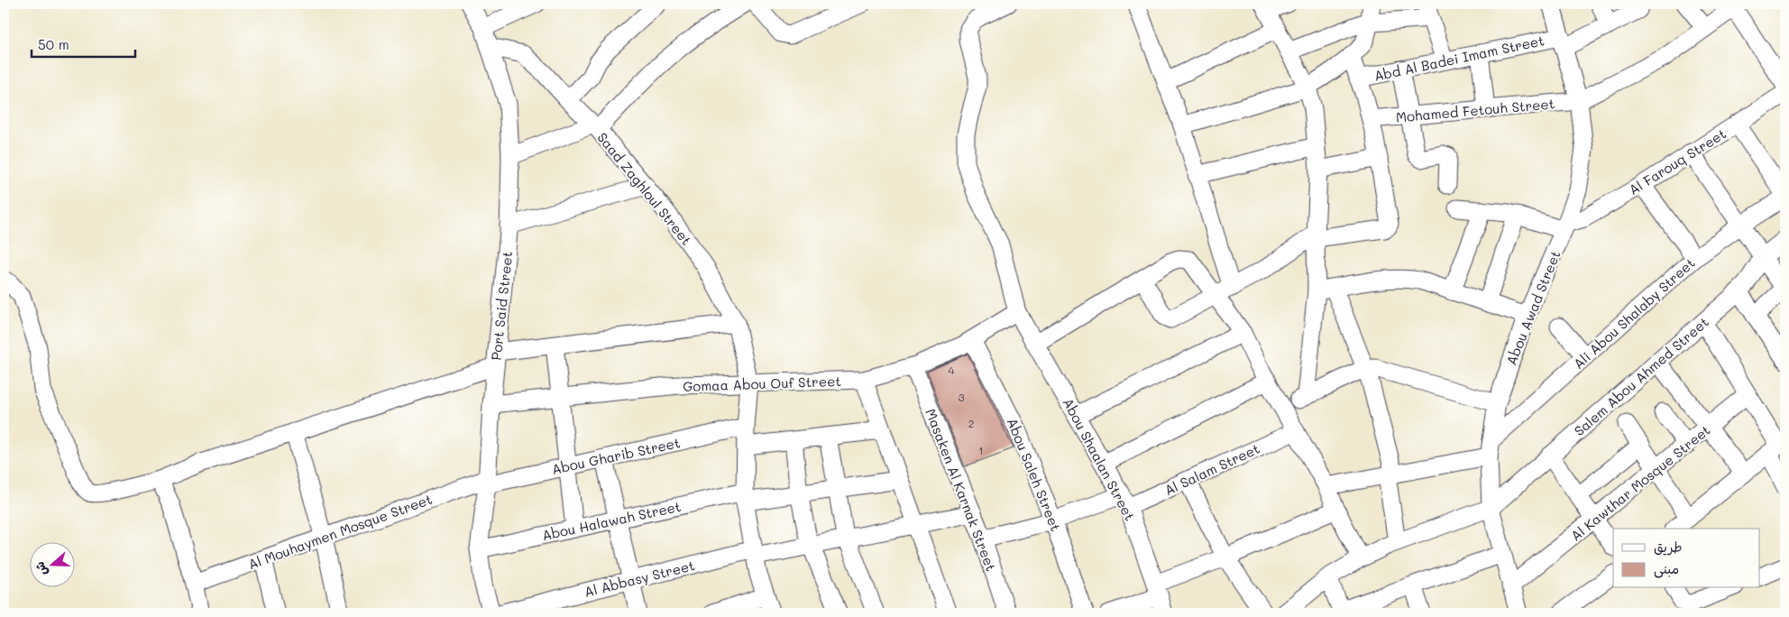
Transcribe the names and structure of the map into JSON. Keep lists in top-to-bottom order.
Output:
{
  "streets": {
    "street": [
      "Abd Al Badei Imam Street",
      "Mohamed Fetouh Street",
      "Al Farouq Street",
      "Saad Zaghloul Street",
      "Port Said Street",
      "Abou Awad Street",
      "Ali Abou Shalaby Street",
      "Salem Abou Ahmed Street",
      "Gomaa Abou Ouf Street",
      "Abou Gharib Street",
      "Abou Shaalan Street",
      "Al Salam Street",
      "Abou Saleh Street",
      "Al Kawthar Mosque Street",
      "Masaken Al Karnak Street",
      "Abou Halawah Street",
      "Al Mouhaymen Mosque Street",
      "Al Abbasy Street"
    ]
  },
  "crossings": [
    ["Abd Al Badei Imam Street", "Abou Awad Street"],
    ["Mohamed Fetouh Street", "Abou Awad Street"],
    ["Al Farouq Street", "Abou Awad Street"],
    ["Saad Zaghloul Street", "Port Said Street"],
    ["Saad Zaghloul Street", "Gomaa Abou Ouf Street"],
    ["Saad Zaghloul Street", "Abou Gharib Street"],
    ["Saad Zaghloul Street", "Abou Halawah Street"],
    ["Saad Zaghloul Street", "Al Abbasy Street"],
    ["Port Said Street", "Gomaa Abou Ouf Street"],
    ["Port Said Street", "Abou Gharib Street"],
    ["Port Said Street", "Abou Halawah Street"],
    ["Port Said Street", "Al Mouhaymen Mosque Street"],
    ["Abou Awad Street", "Ali Abou Shalaby Street"],
    ["Abou Awad Street", "Salem Abou Ahmed Street"],
    ["Abou Awad Street", "Al Kawthar Mosque Street"],
    ["Gomaa Abou Ouf Street", "Abou Shaalan Street"],
    ["Gomaa Abou Ouf Street", "Abou Saleh Street"],
    ["Gomaa Abou Ouf Street", "Masaken Al Karnak Street"],
    ["Abou Gharib Street", "Al Mouhaymen Mosque Street"],
    ["Abou Shaalan Street", "Al Salam Street"],
    ["Al Salam Street", "Abou Saleh Street"],
    ["Al Salam Street", "Masaken Al Karnak Street"],
    ["Masaken Al Karnak Street", "Al Abbasy Street"]
  ],
  "house_numbers": [
    "4",
    "3",
    "2",
    "1"
  ],
  "legend": ["طريق", "مبنى"],
  "scale_bar": "50 m",
  "north": "left"
}
